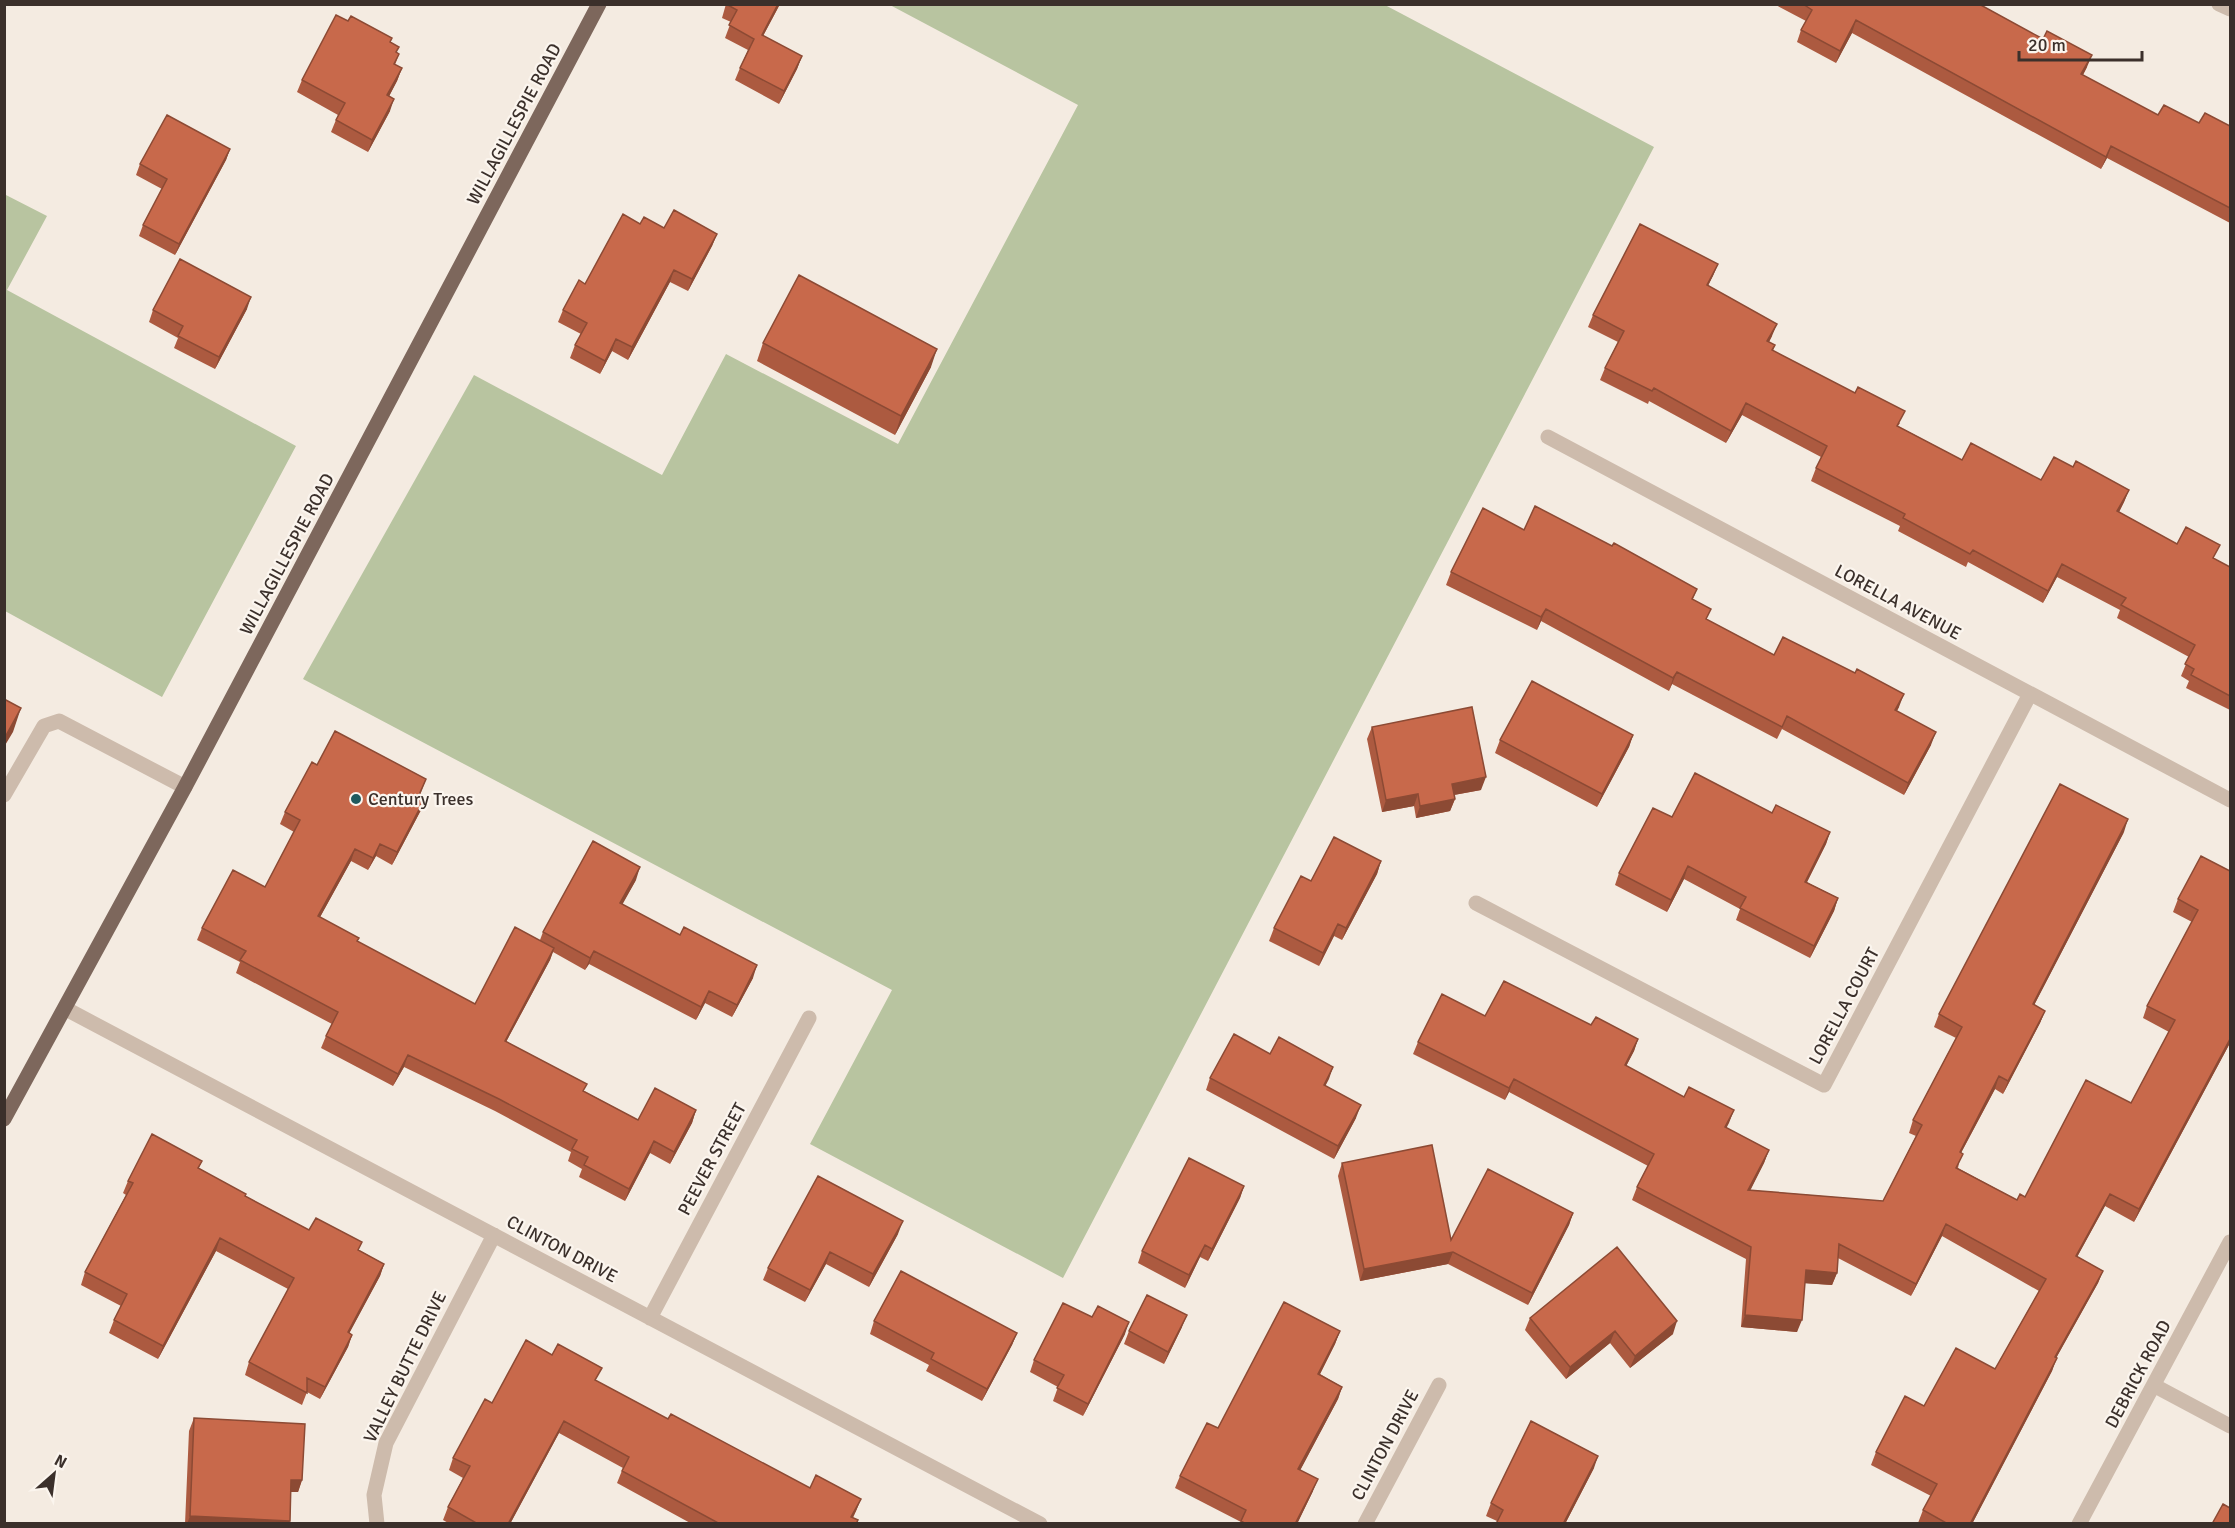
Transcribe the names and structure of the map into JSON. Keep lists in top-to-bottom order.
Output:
{
  "streets": {
    "main road": ["WILLAGILLESPIE ROAD"],
    "street": [
      "LORELLA AVENUE",
      "LORELLA COURT",
      "PEEVER STREET",
      "CLINTON DRIVE",
      "VALLEY BUTTE DRIVE",
      "DEBRICK ROAD"
    ]
  },
  "crossings": [
    ["WILLAGILLESPIE ROAD", "CLINTON DRIVE"],
    ["LORELLA AVENUE", "LORELLA COURT"],
    ["PEEVER STREET", "CLINTON DRIVE"],
    ["CLINTON DRIVE", "VALLEY BUTTE DRIVE"]
  ],
  "places": ["Century Trees"],
  "scale_bar": "20 m",
  "north": "top right"
}
